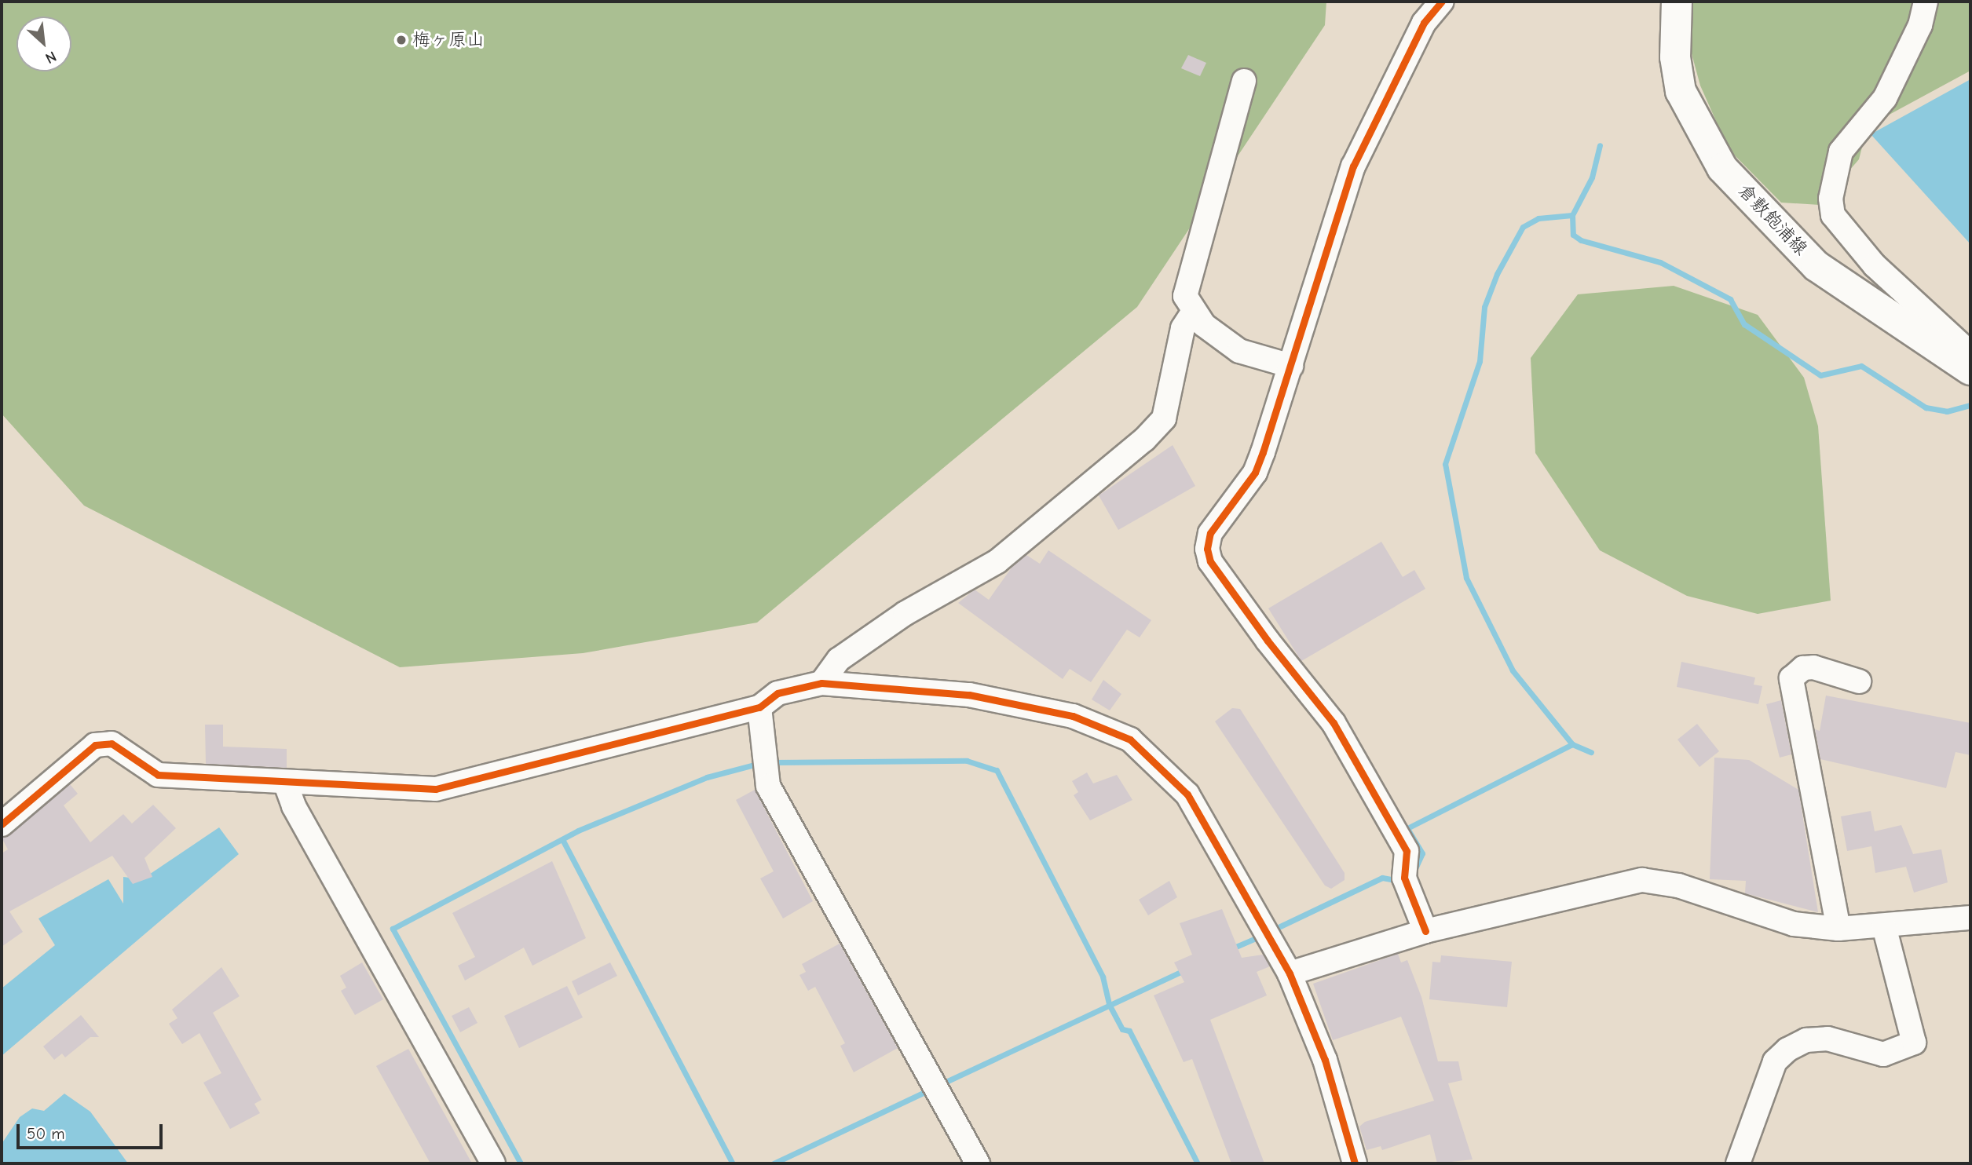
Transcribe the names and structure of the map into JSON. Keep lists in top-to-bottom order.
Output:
{
  "streets": {
    "main road": ["倉敷飽浦線"]
  },
  "places": ["梅ヶ原山"],
  "scale_bar": "50 m",
  "north": "bottom right"
}
